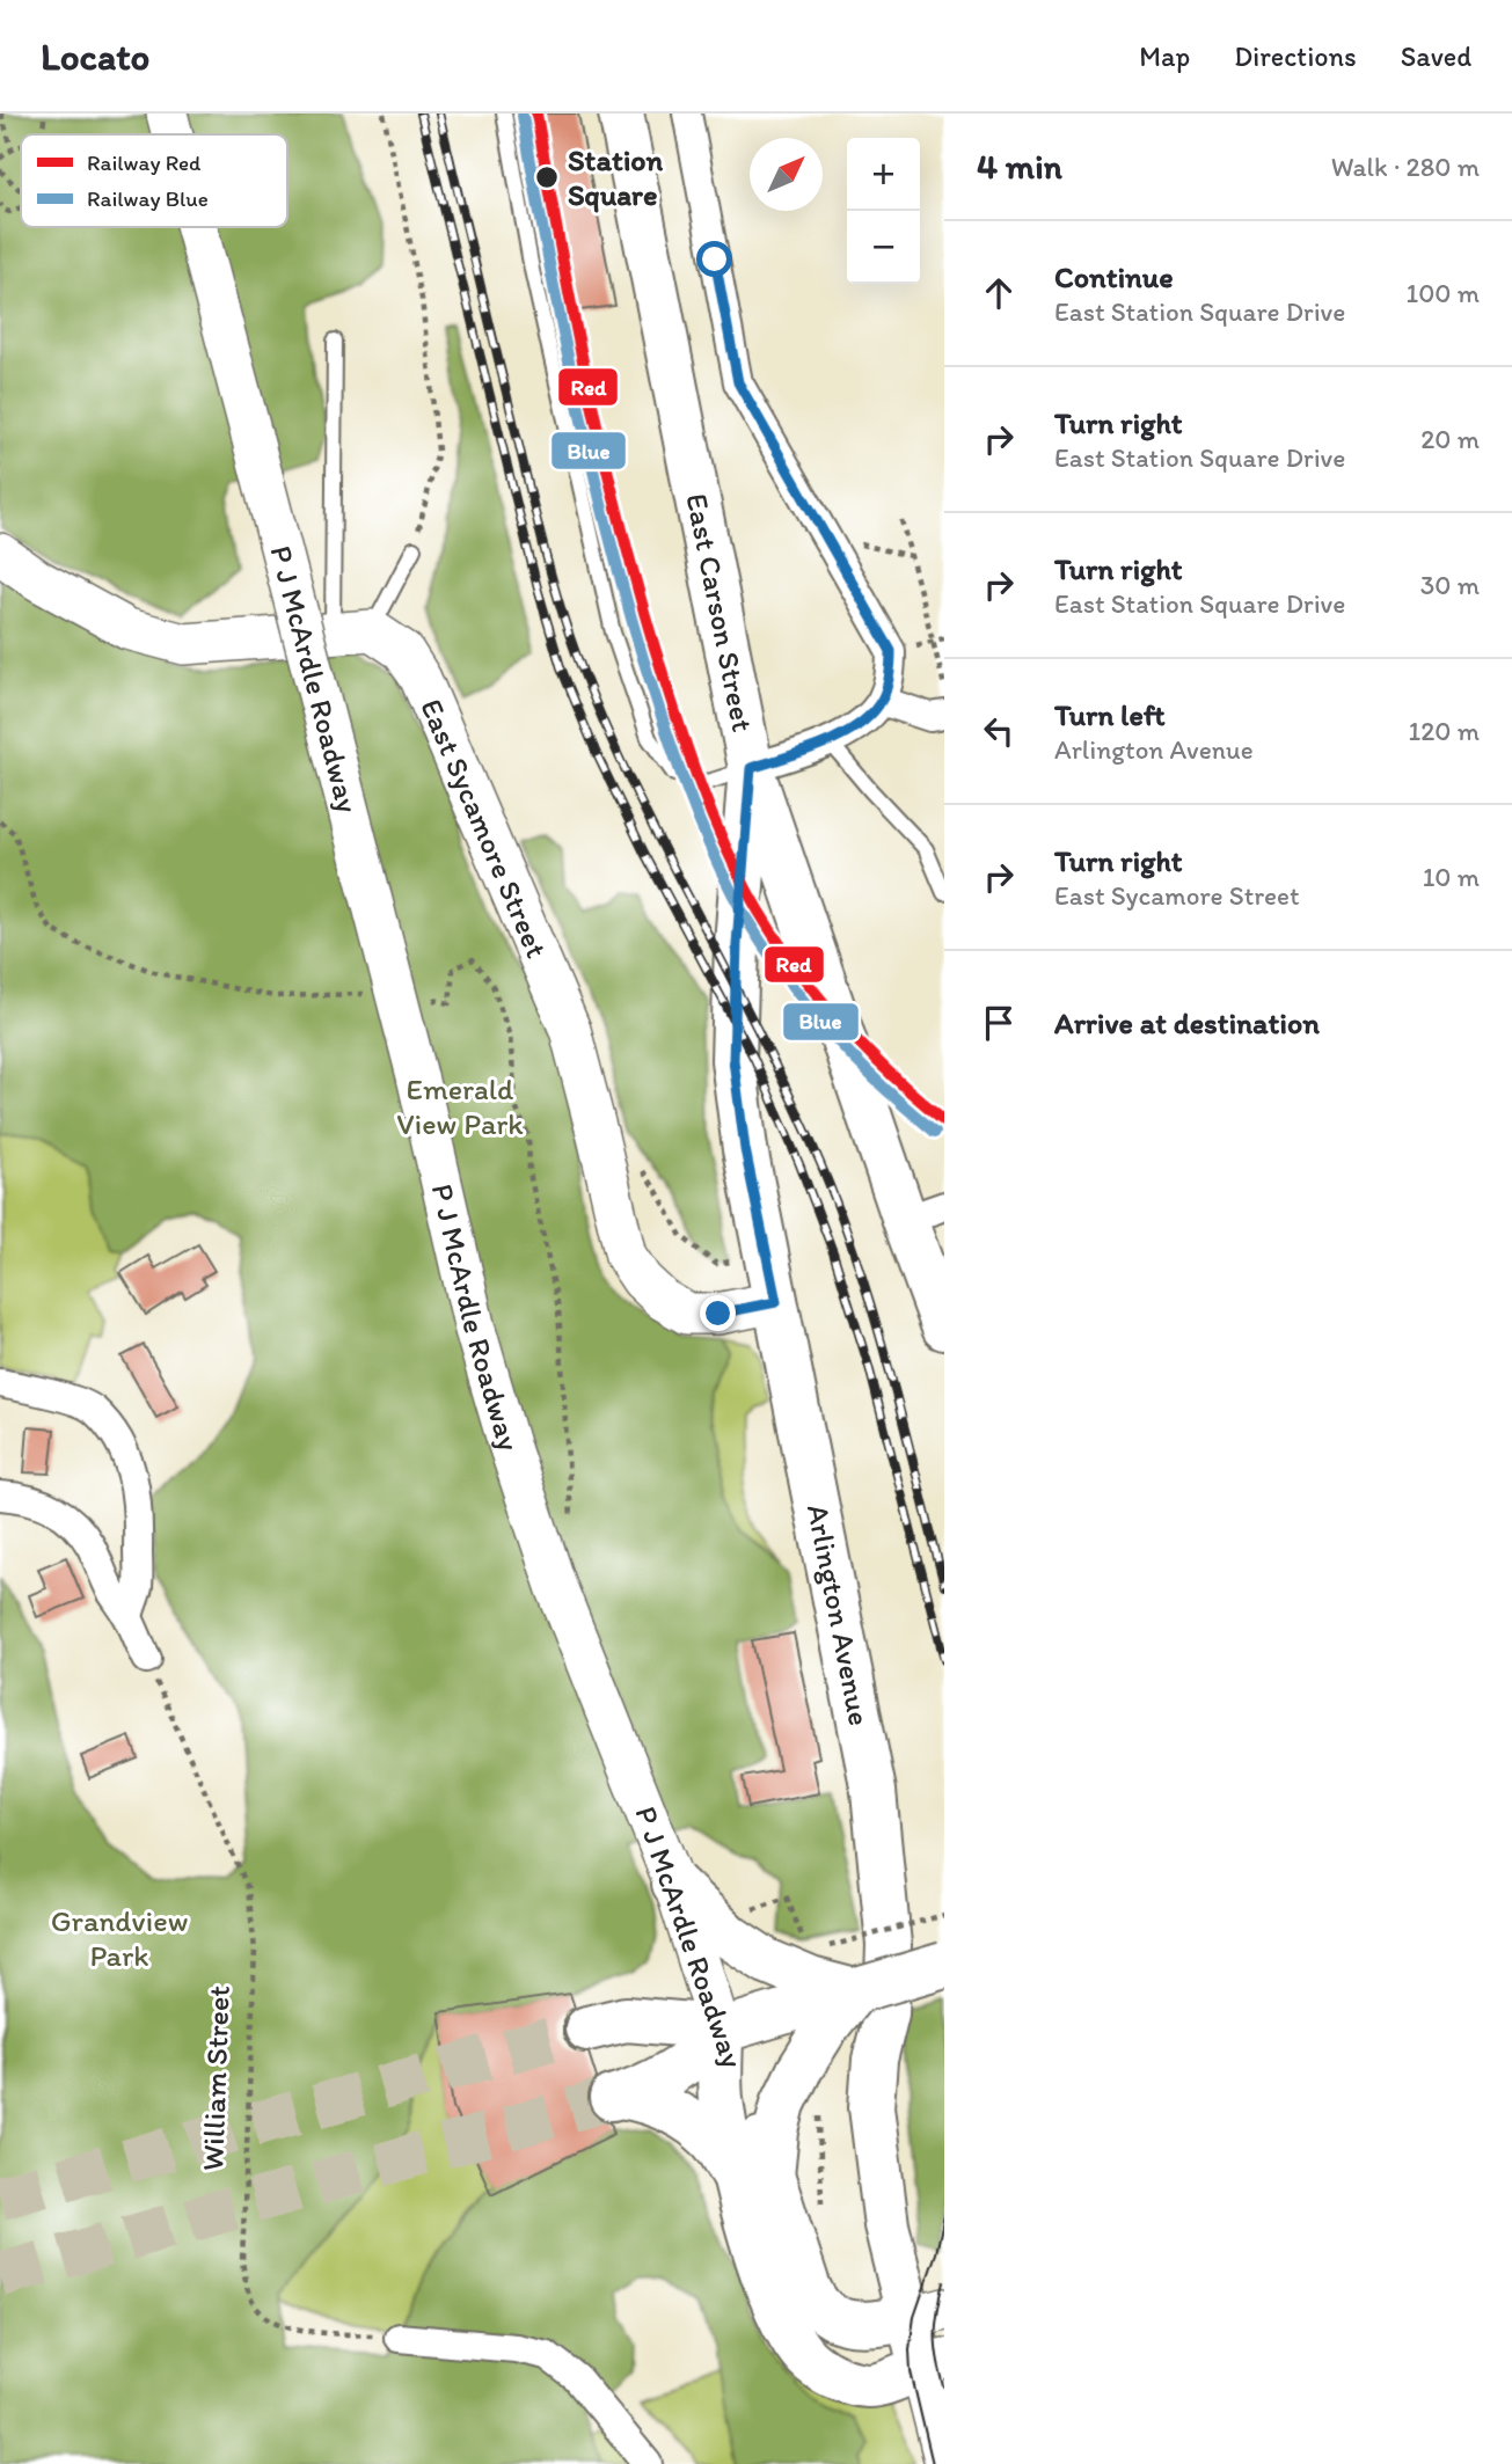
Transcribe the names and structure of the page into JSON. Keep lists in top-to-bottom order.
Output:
{
  "streets": {
    "main road": [
      "East Carson Street",
      "P J McArdle Roadway",
      "East Sycamore Street",
      "Arlington Avenue"
    ],
    "path": ["William Street"]
  },
  "crossings": [
    ["East Carson Street", "Arlington Avenue"],
    ["East Sycamore Street", "Arlington Avenue"]
  ],
  "parks": ["Emerald View Park", "Grandview Park"],
  "places": ["Station Square"],
  "lines": ["rail line Red", "rail line Blue"],
  "legend": ["Railway Red", "Railway Blue"],
  "north": "top right",
  "page": {
    "header": "Locato",
    "nav": ["Map", "Directions", "Saved"],
    "heading": ["4 min", "Walk · 280 m"],
    "map_buttons": ["+", "−"],
    "list": [
      ["Continue", "East Station Square Drive", "100 m"],
      ["Turn right", "East Station Square Drive", "20 m"],
      ["Turn right", "East Station Square Drive", "30 m"],
      ["Turn left", "Arlington Avenue", "120 m"],
      ["Turn right", "East Sycamore Street", "10 m"],
      "Arrive at destination"
    ]
  }
}
